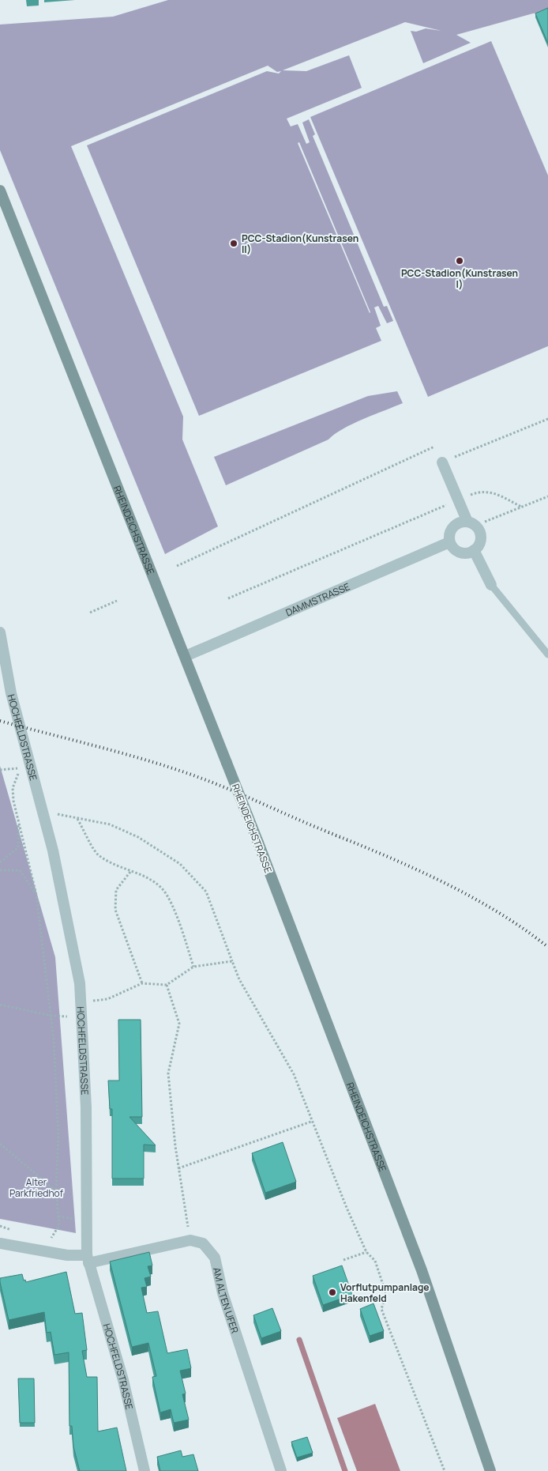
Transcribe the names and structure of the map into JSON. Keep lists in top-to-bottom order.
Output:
{
  "streets": {
    "main road": ["RHEINDEICHSTRASSE"],
    "street": ["DAMMSTRASSE", "HOCHFELDSTRASSE", "AM ALTEN UFER"]
  },
  "crossings": [
    ["RHEINDEICHSTRASSE", "DAMMSTRASSE"]
  ],
  "parks": ["Alter Parkfriedhof"],
  "places": ["PCC-Stadion(Kunstrasen II)", "PCC-Stadion(Kunstrasen I)", "Vorflutpumpanlage Hakenfeld"]
}
